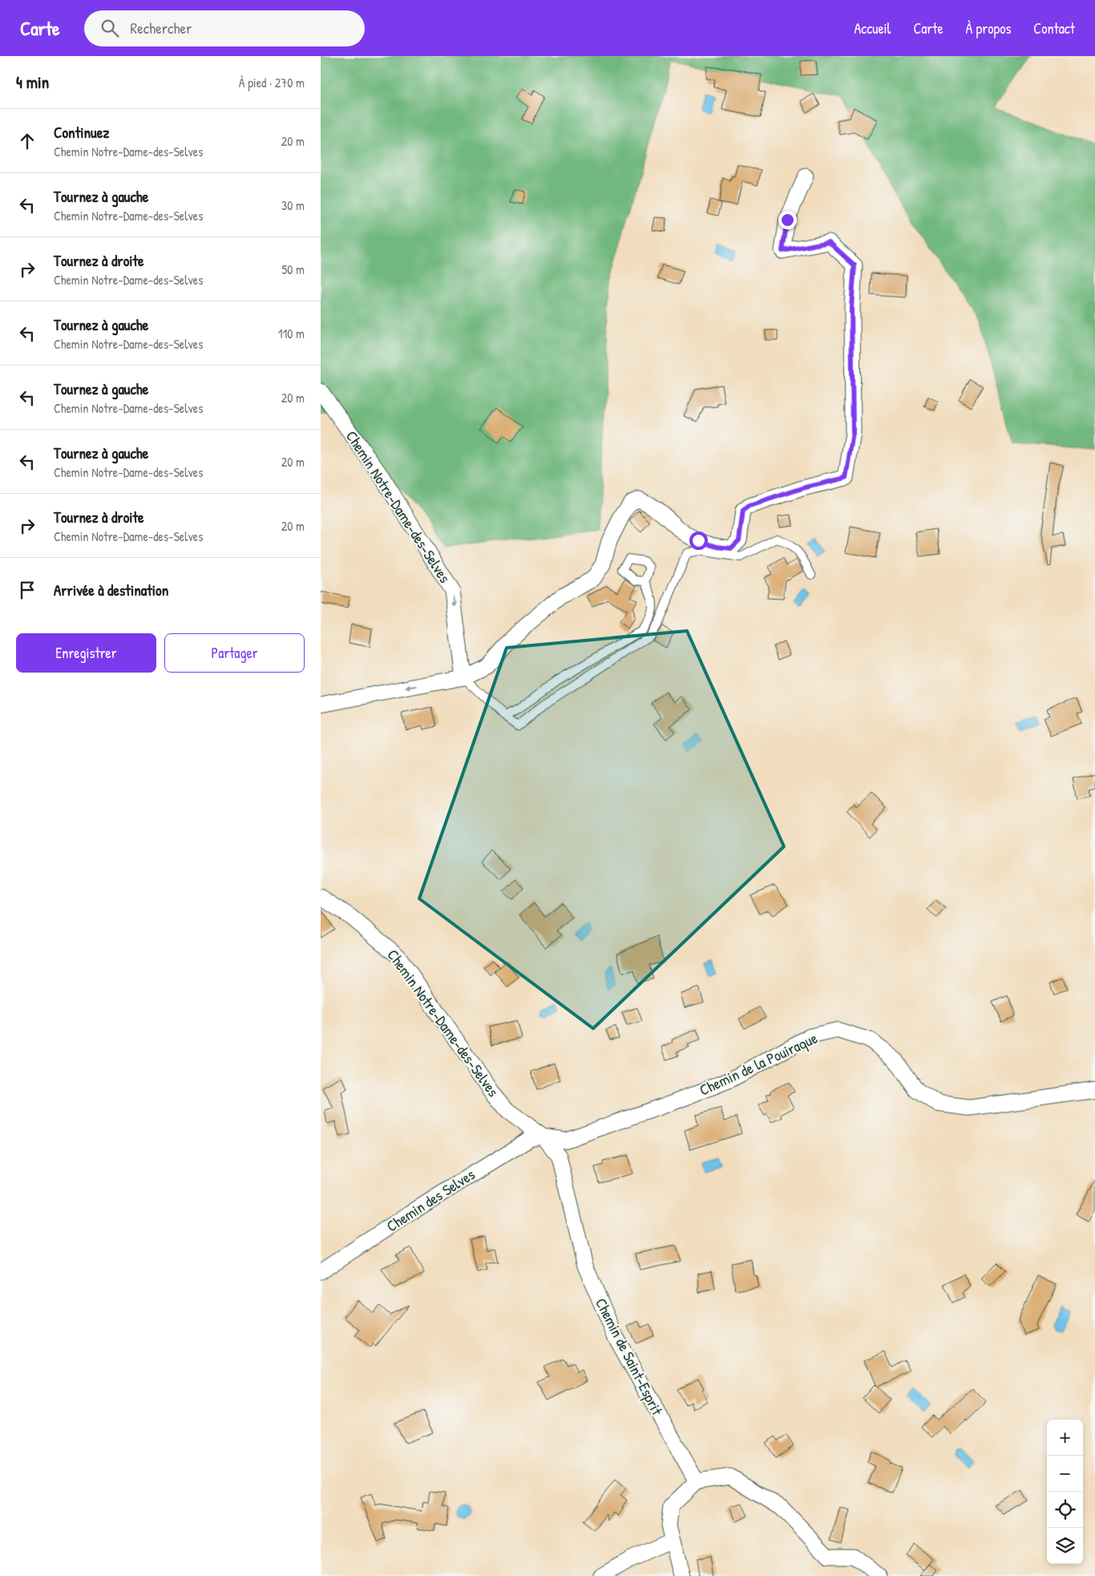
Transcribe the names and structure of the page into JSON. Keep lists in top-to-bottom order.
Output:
{
  "streets": {
    "street": [
      "Chemin Notre-Dame-des-Selves",
      "Chemin de la Pouiraque",
      "Chemin des Selves",
      "Chemin de Saint-Esprit"
    ]
  },
  "crossings": [
    ["Chemin Notre-Dame-des-Selves", "Chemin de la Pouiraque"],
    ["Chemin Notre-Dame-des-Selves", "Chemin des Selves"],
    ["Chemin Notre-Dame-des-Selves", "Chemin de Saint-Esprit"],
    ["Chemin de la Pouiraque", "Chemin des Selves"],
    ["Chemin de la Pouiraque", "Chemin de Saint-Esprit"],
    ["Chemin des Selves", "Chemin de Saint-Esprit"]
  ],
  "one_way": ["Chemin Notre-Dame-des-Selves"],
  "page": {
    "header": "Carte",
    "search": "Rechercher",
    "nav": [
      "Accueil",
      "Carte",
      "À propos",
      "Contact"
    ],
    "heading": ["4 min", "À pied · 270 m"],
    "list": [
      ["Continuez", "Chemin Notre-Dame-des-Selves", "20 m"],
      ["Tournez à gauche", "Chemin Notre-Dame-des-Selves", "30 m"],
      ["Tournez à droite", "Chemin Notre-Dame-des-Selves", "50 m"],
      ["Tournez à gauche", "Chemin Notre-Dame-des-Selves", "110 m"],
      ["Tournez à gauche", "Chemin Notre-Dame-des-Selves", "20 m"],
      ["Tournez à gauche", "Chemin Notre-Dame-des-Selves", "20 m"],
      ["Tournez à droite", "Chemin Notre-Dame-des-Selves", "20 m"],
      "Arrivée à destination"
    ],
    "buttons": ["Enregistrer", "Partager"],
    "map_buttons": ["+", "−"]
  }
}
